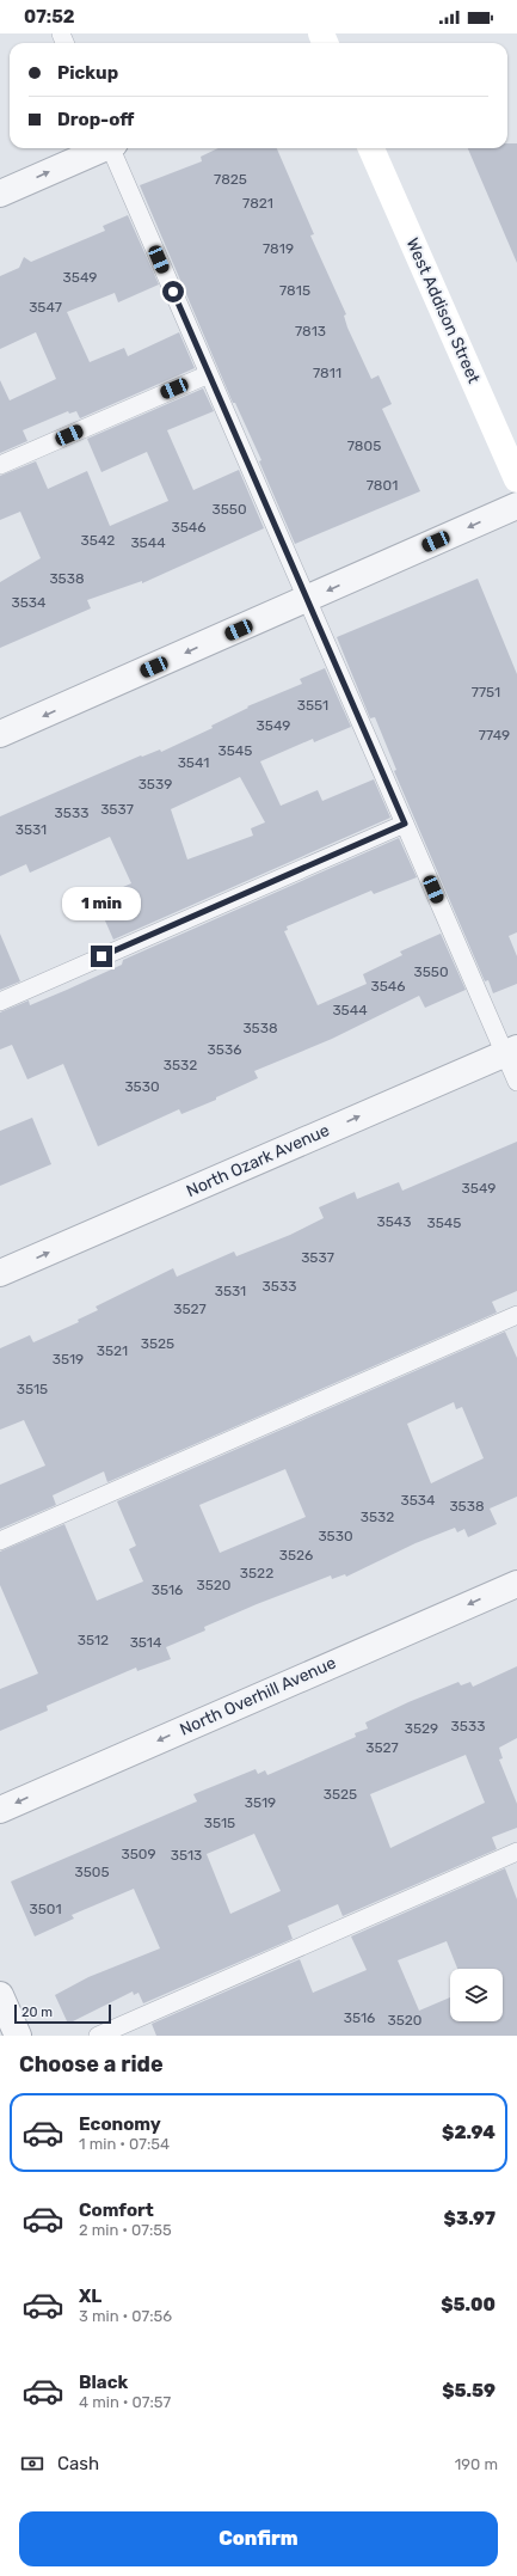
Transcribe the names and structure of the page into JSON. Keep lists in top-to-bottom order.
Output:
{
  "streets": {
    "street": ["West Addison Street", "North Ozark Avenue", "North Overhill Avenue"]
  },
  "one_way": ["North Ozark Avenue", "North Overhill Avenue"],
  "house_numbers": [
    "7825",
    "7821",
    "7819",
    "3549",
    "7815",
    "3547",
    "7813",
    "7811",
    "7805",
    "7801",
    "3550",
    "3546",
    "3542",
    "3544",
    "3538",
    "3534",
    "7751",
    "3551",
    "3549",
    "7749",
    "3545",
    "3541",
    "3539",
    "3537",
    "3533",
    "3531",
    "3550",
    "3546",
    "3544",
    "3538",
    "3536",
    "3532",
    "3530",
    "3549",
    "3543",
    "3545",
    "3537",
    "3533",
    "3531",
    "3527",
    "3525",
    "3521",
    "3519",
    "3515",
    "3534",
    "3538",
    "3532",
    "3530",
    "3526",
    "3522",
    "3520",
    "3516",
    "3512",
    "3514",
    "3533",
    "3529",
    "3527",
    "3525",
    "3519",
    "3515",
    "3509",
    "3513",
    "3505",
    "3501",
    "3516",
    "3520"
  ],
  "scale_bar": "20 m",
  "page": {
    "status": "07:52",
    "banner": ["Pickup", "Drop-off"],
    "bubble": "1 min",
    "scale": "20 m",
    "heading": "Choose a ride",
    "list": [
      {
        "name": "Economy",
        "note": "1 min · 07:54",
        "value": "$2.94"
      },
      {
        "name": "Comfort",
        "note": "2 min · 07:55",
        "value": "$3.97"
      },
      {
        "name": "XL",
        "note": "3 min · 07:56",
        "value": "$5.00"
      },
      {
        "name": "Black",
        "note": "4 min · 07:57",
        "value": "$5.59"
      }
    ],
    "pay": ["Cash", "190 m"],
    "buttons": "Confirm"
  }
}
